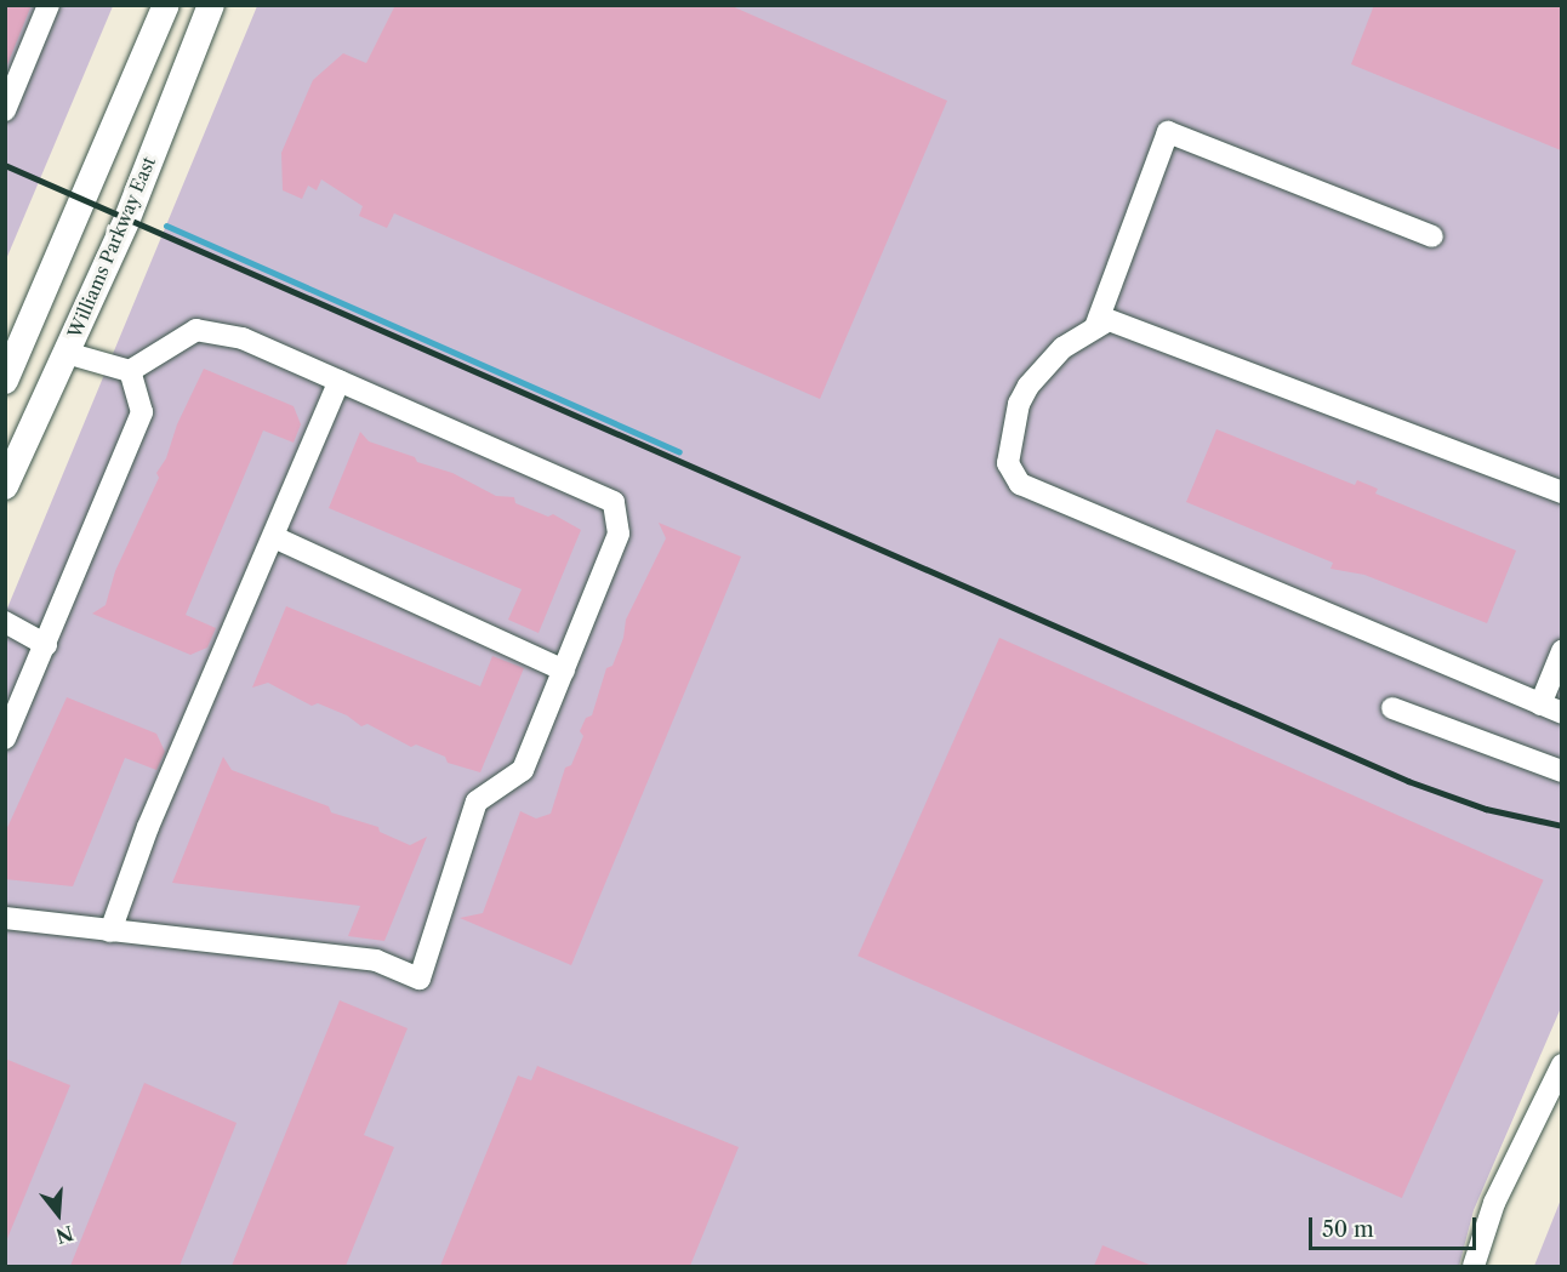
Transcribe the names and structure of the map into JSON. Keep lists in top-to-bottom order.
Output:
{
  "streets": {
    "main road": ["Williams Parkway East"]
  },
  "scale_bar": "50 m",
  "north": "bottom"
}
